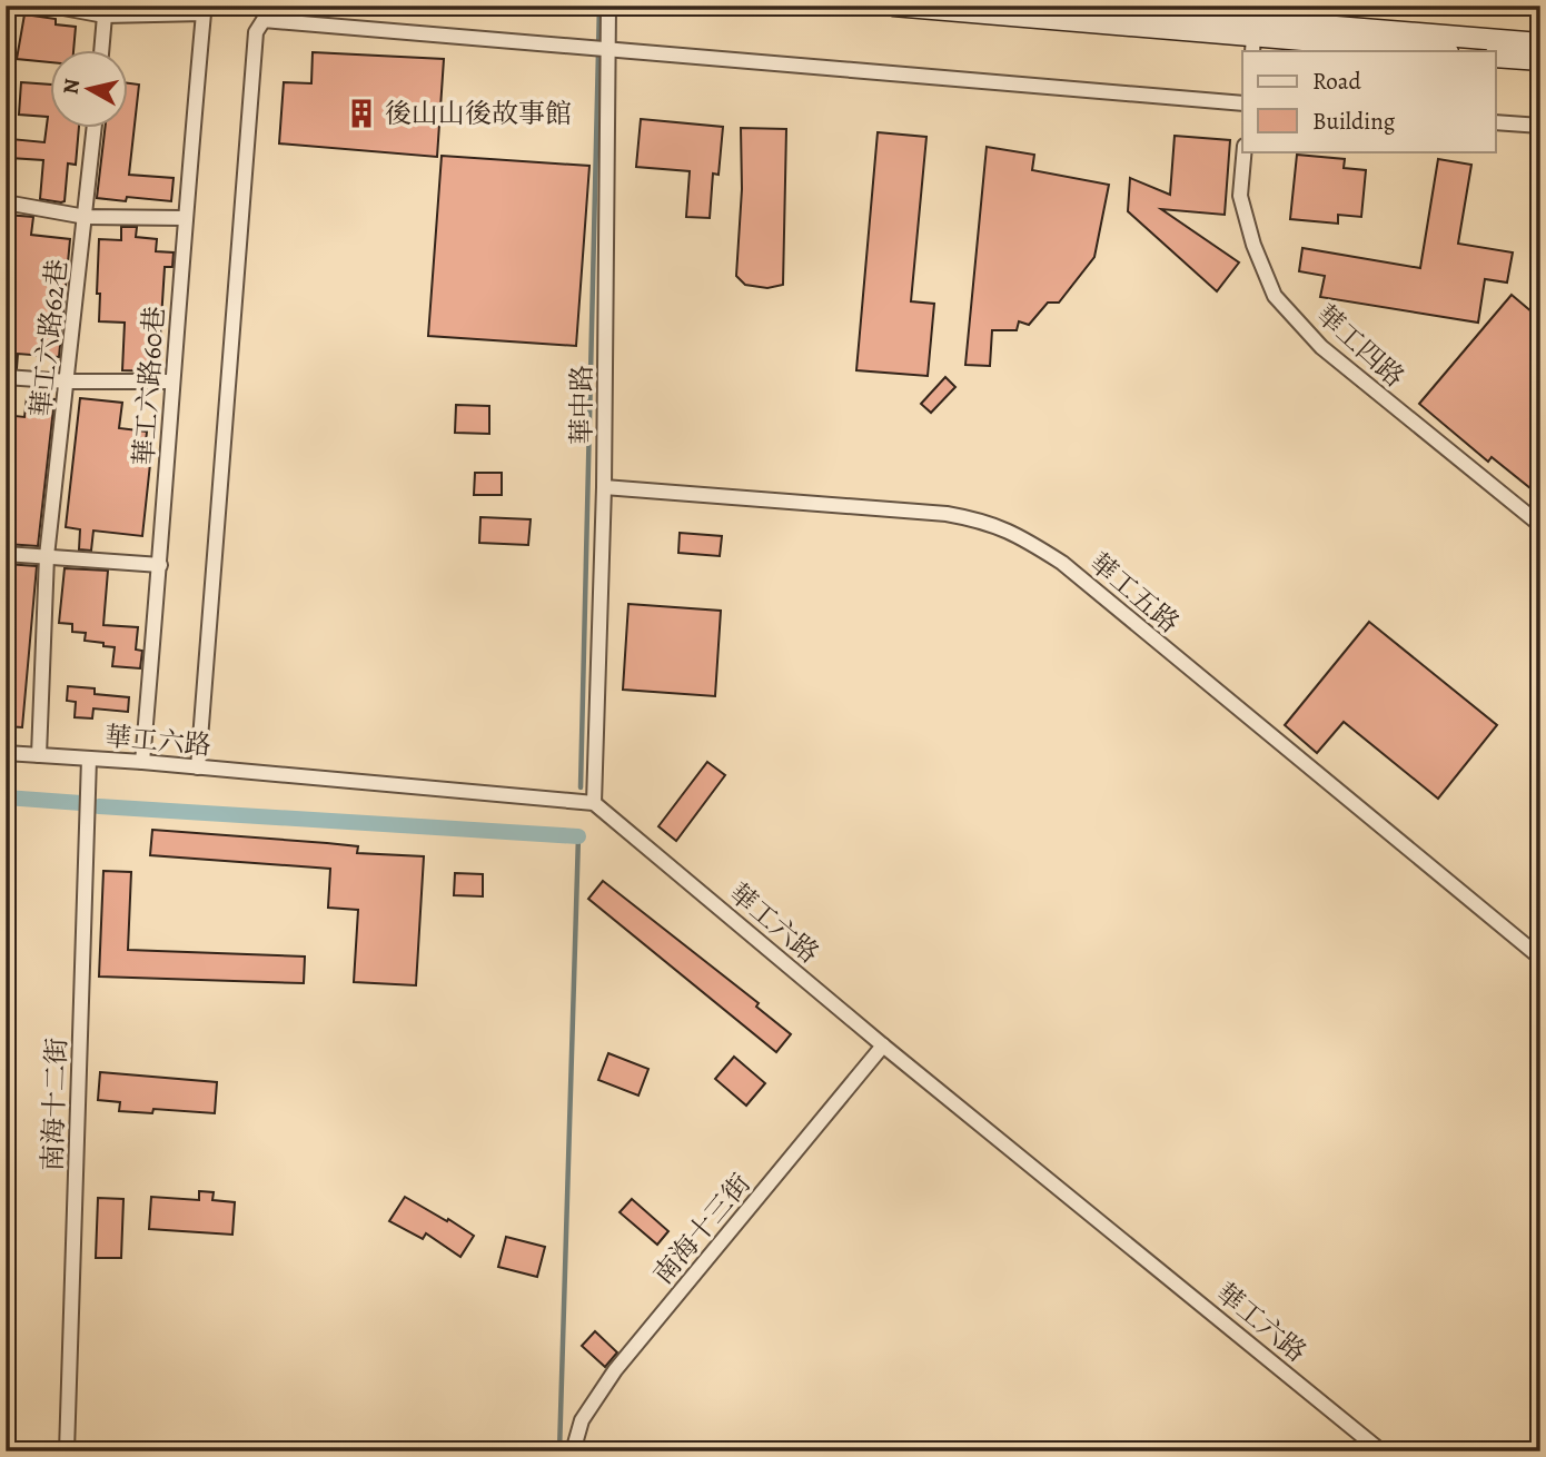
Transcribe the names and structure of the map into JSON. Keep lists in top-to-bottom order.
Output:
{
  "streets": {
    "street": [
      "華工六路62巷",
      "華工四路",
      "華工六路60巷",
      "華中路",
      "華工五路",
      "華工六路",
      "南海十二街",
      "南海十三街"
    ]
  },
  "crossings": [
    ["華工六路62巷", "華工六路"],
    ["華工六路60巷", "華工六路"],
    ["華中路", "華工五路"],
    ["華中路", "華工六路"],
    ["華工六路", "南海十二街"],
    ["華工六路", "南海十三街"]
  ],
  "places": {
    "building": ["後山山後故事館"]
  },
  "legend": ["Road", "Building"],
  "north": "left"
}
